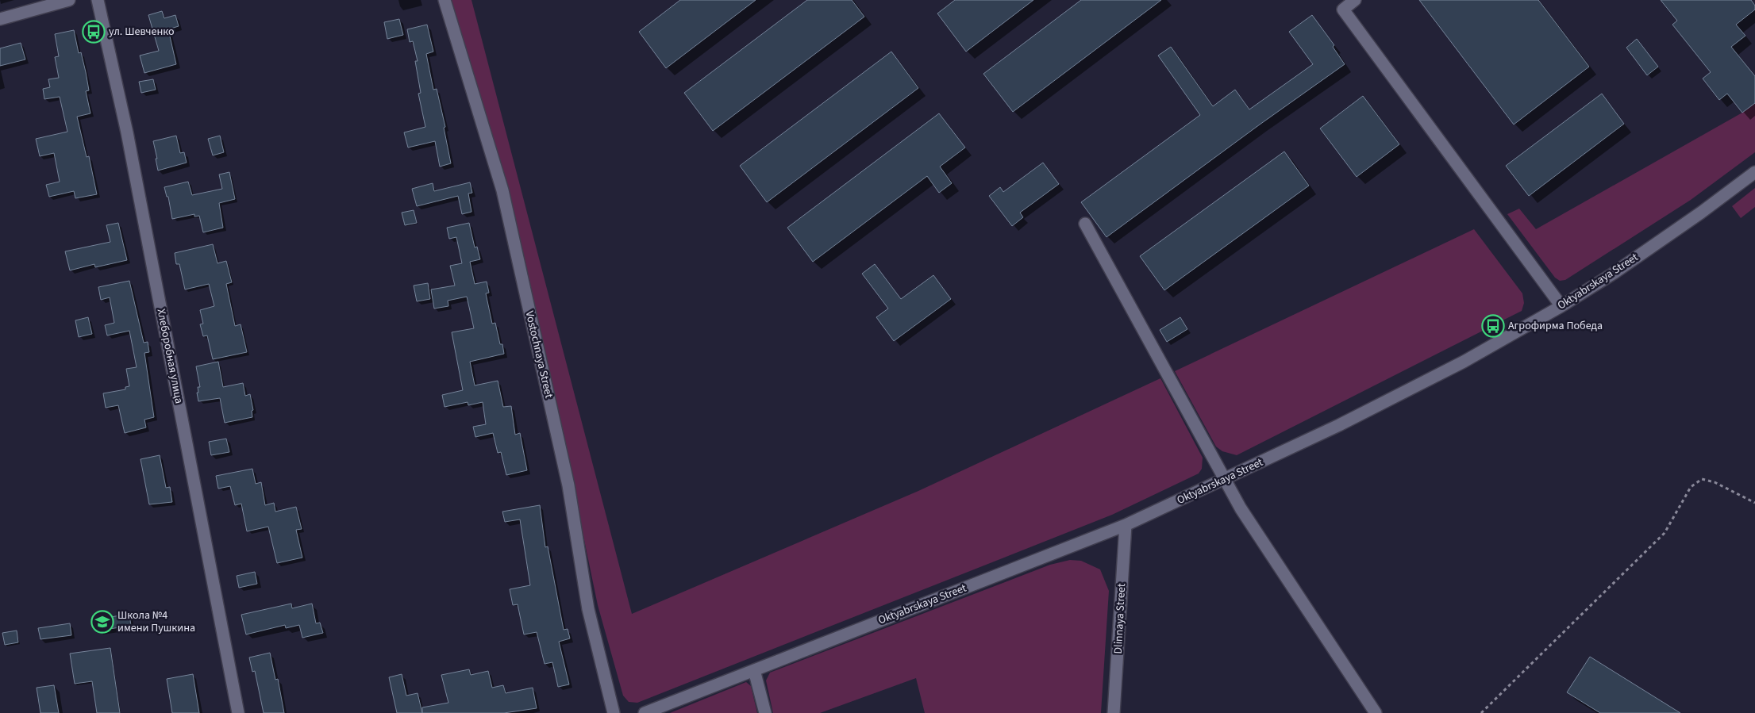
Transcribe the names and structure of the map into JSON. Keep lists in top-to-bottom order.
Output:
{
  "streets": {
    "street": [
      "Oktyabrskaya Street",
      "Vostochnaya Street",
      "Хлеборобная улица",
      "Dlinnaya Street"
    ]
  },
  "crossings": [
    ["Oktyabrskaya Street", "Dlinnaya Street"]
  ],
  "places": {
    "bus stop": ["ул. Шевченко", "Агрофирма Победа"],
    "school or university": ["Школа №4 имени Пушкина"]
  }
}
